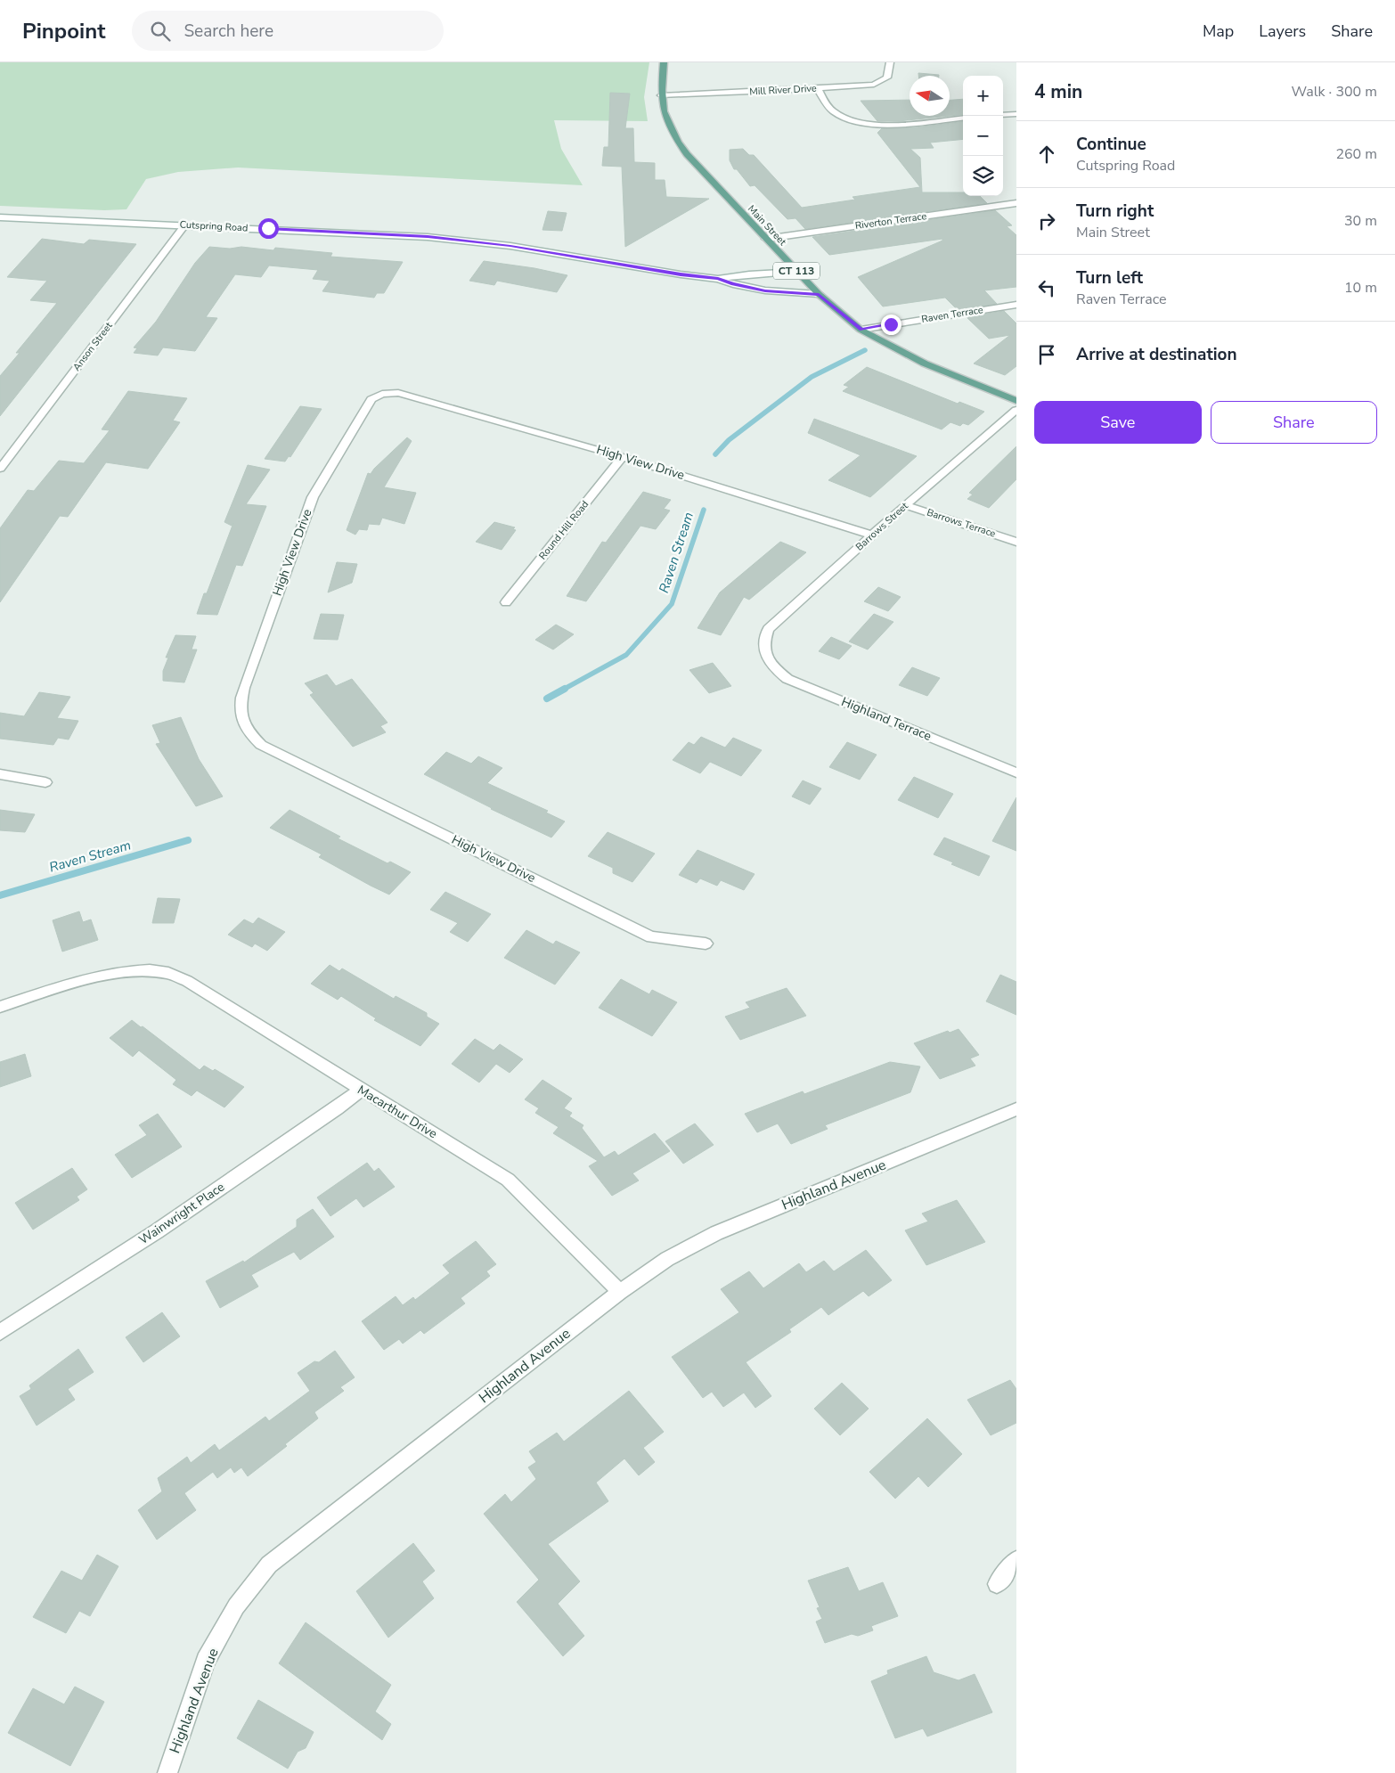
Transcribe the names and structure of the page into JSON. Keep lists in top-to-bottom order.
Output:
{
  "streets": {
    "main road": ["Main Street", "CT 113"],
    "street": [
      "Mill River Drive",
      "Riverton Terrace",
      "Cutspring Road",
      "Raven Terrace",
      "Anson Street",
      "High View Drive",
      "Barrows Terrace",
      "Barrows Street",
      "Round Hill Road",
      "Highland Terrace",
      "Macarthur Drive",
      "Highland Avenue",
      "Wainwright Place"
    ]
  },
  "crossings": [
    ["Mill River Drive", "Main Street"],
    ["Riverton Terrace", "Main Street"],
    ["Main Street", "Cutspring Road"],
    ["Main Street", "Raven Terrace"],
    ["Cutspring Road", "Anson Street"],
    ["High View Drive", "Barrows Street"],
    ["High View Drive", "Round Hill Road"],
    ["Barrows Terrace", "Barrows Street"],
    ["Barrows Street", "Highland Terrace"],
    ["Macarthur Drive", "Highland Avenue"],
    ["Macarthur Drive", "Wainwright Place"]
  ],
  "water": ["Raven Stream"],
  "north": "left",
  "page": {
    "header": "Pinpoint",
    "search": "Search here",
    "nav": ["Map", "Layers", "Share"],
    "heading": ["4 min", "Walk · 300 m"],
    "map_buttons": ["+", "−"],
    "list": [
      ["Continue", "Cutspring Road", "260 m"],
      ["Turn right", "Main Street", "30 m"],
      ["Turn left", "Raven Terrace", "10 m"],
      "Arrive at destination"
    ],
    "buttons": ["Save", "Share"]
  }
}
